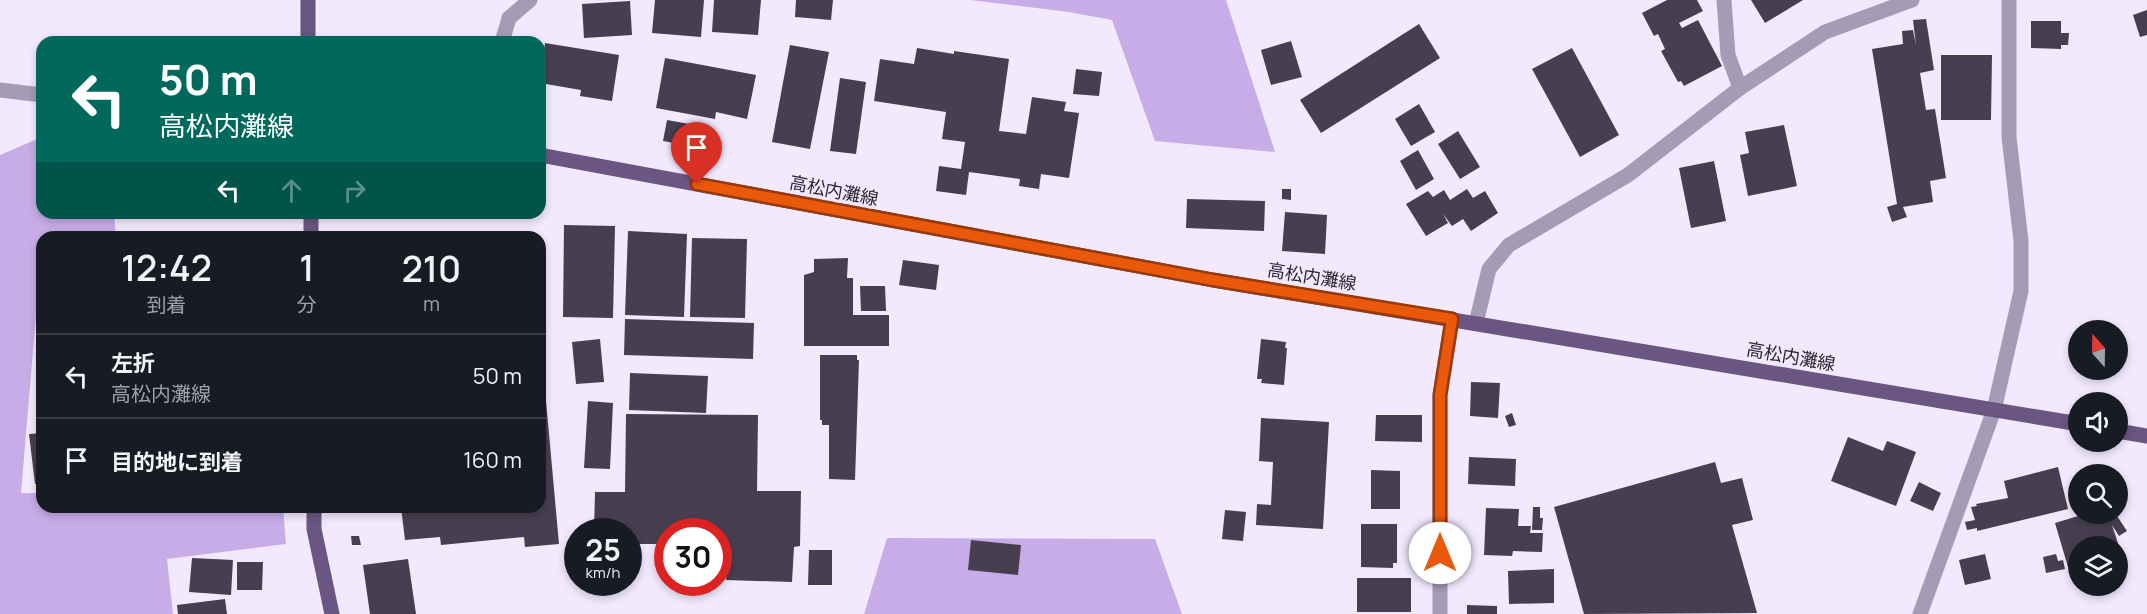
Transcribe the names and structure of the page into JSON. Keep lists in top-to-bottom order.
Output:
{
  "streets": {
    "main road": ["高松内灘線"]
  },
  "north": "top",
  "page": {
    "turn": ["50 m", "高松内灘線"],
    "eta": [
      "12:42",
      "到着",
      "1",
      "分",
      "210",
      "m"
    ],
    "list": [
      {
        "name": "左折",
        "note": "高松内灘線",
        "value": "50 m"
      },
      {
        "name": "目的地に到着",
        "value": "160 m"
      }
    ],
    "speed": "25 km/h",
    "limit": "30"
  }
}
